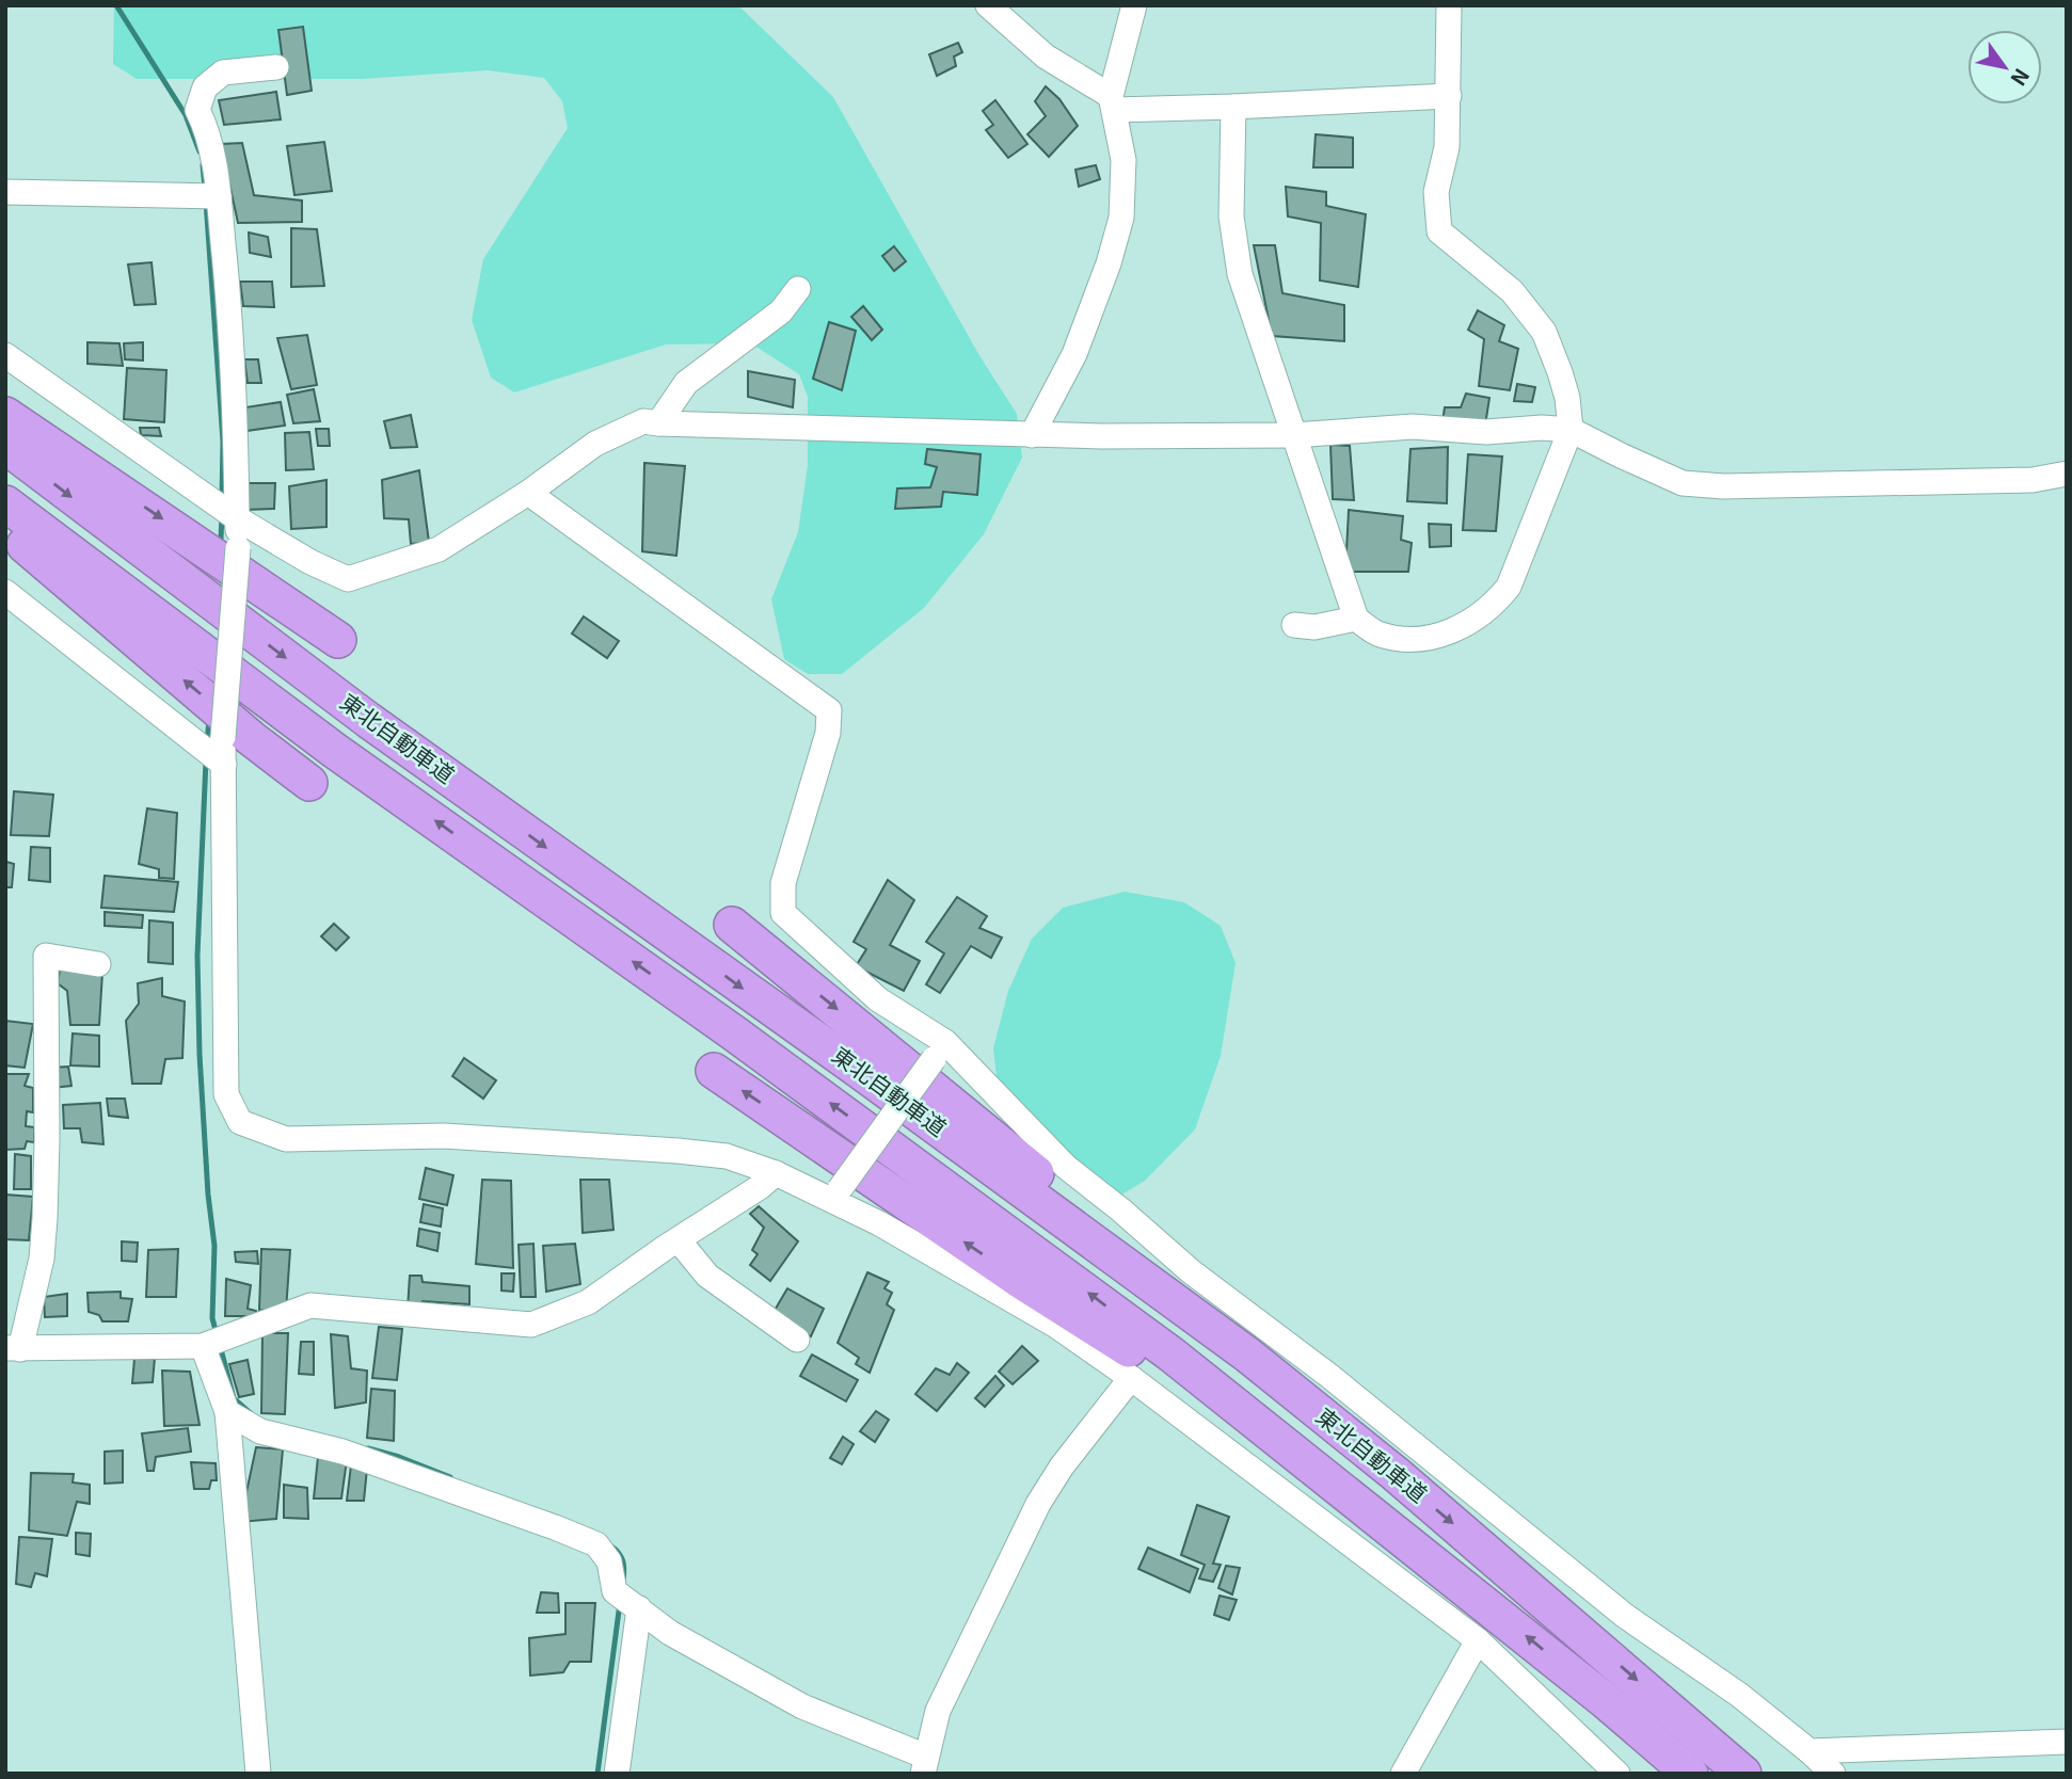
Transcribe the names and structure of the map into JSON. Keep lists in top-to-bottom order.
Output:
{
  "streets": {
    "highway": ["東北自動車道"]
  },
  "north": "bottom right"
}
